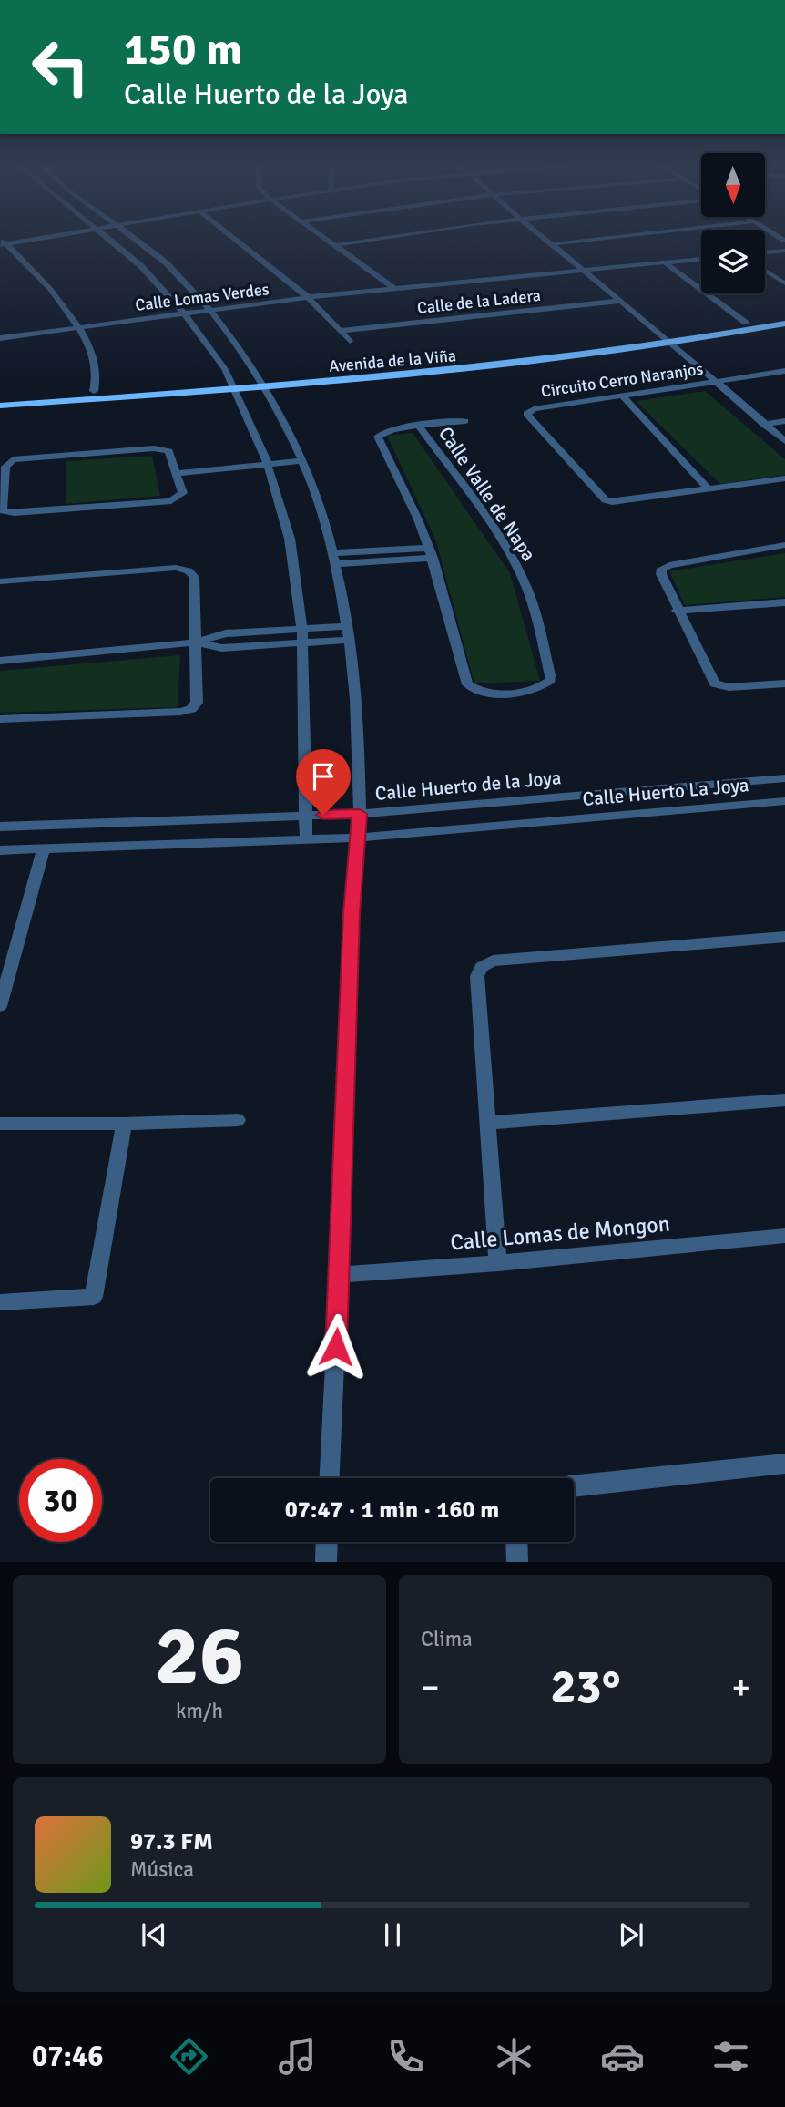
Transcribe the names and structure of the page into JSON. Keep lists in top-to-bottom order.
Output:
{
  "streets": {
    "street": [
      "Calle Lomas Verdes",
      "Calle de la Ladera",
      "Avenida de la Viña",
      "Circuito Cerro Naranjos",
      "Calle Valle de Napa",
      "Calle Huerto de la Joya",
      "Calle Huerto La Joya",
      "Calle Lomas de Mongon"
    ]
  },
  "north": "bottom",
  "page": {
    "turn": ["150 m", "Calle Huerto de la Joya"],
    "limit": "30",
    "trip": "07:47 · 1 min · 160 m",
    "tile": [
      ["26", "km/h"],
      "Clima"
    ],
    "heat": ["−", "23°", "+"],
    "song": ["97.3 FM", "Música"],
    "tabs": "07:46"
  }
}
